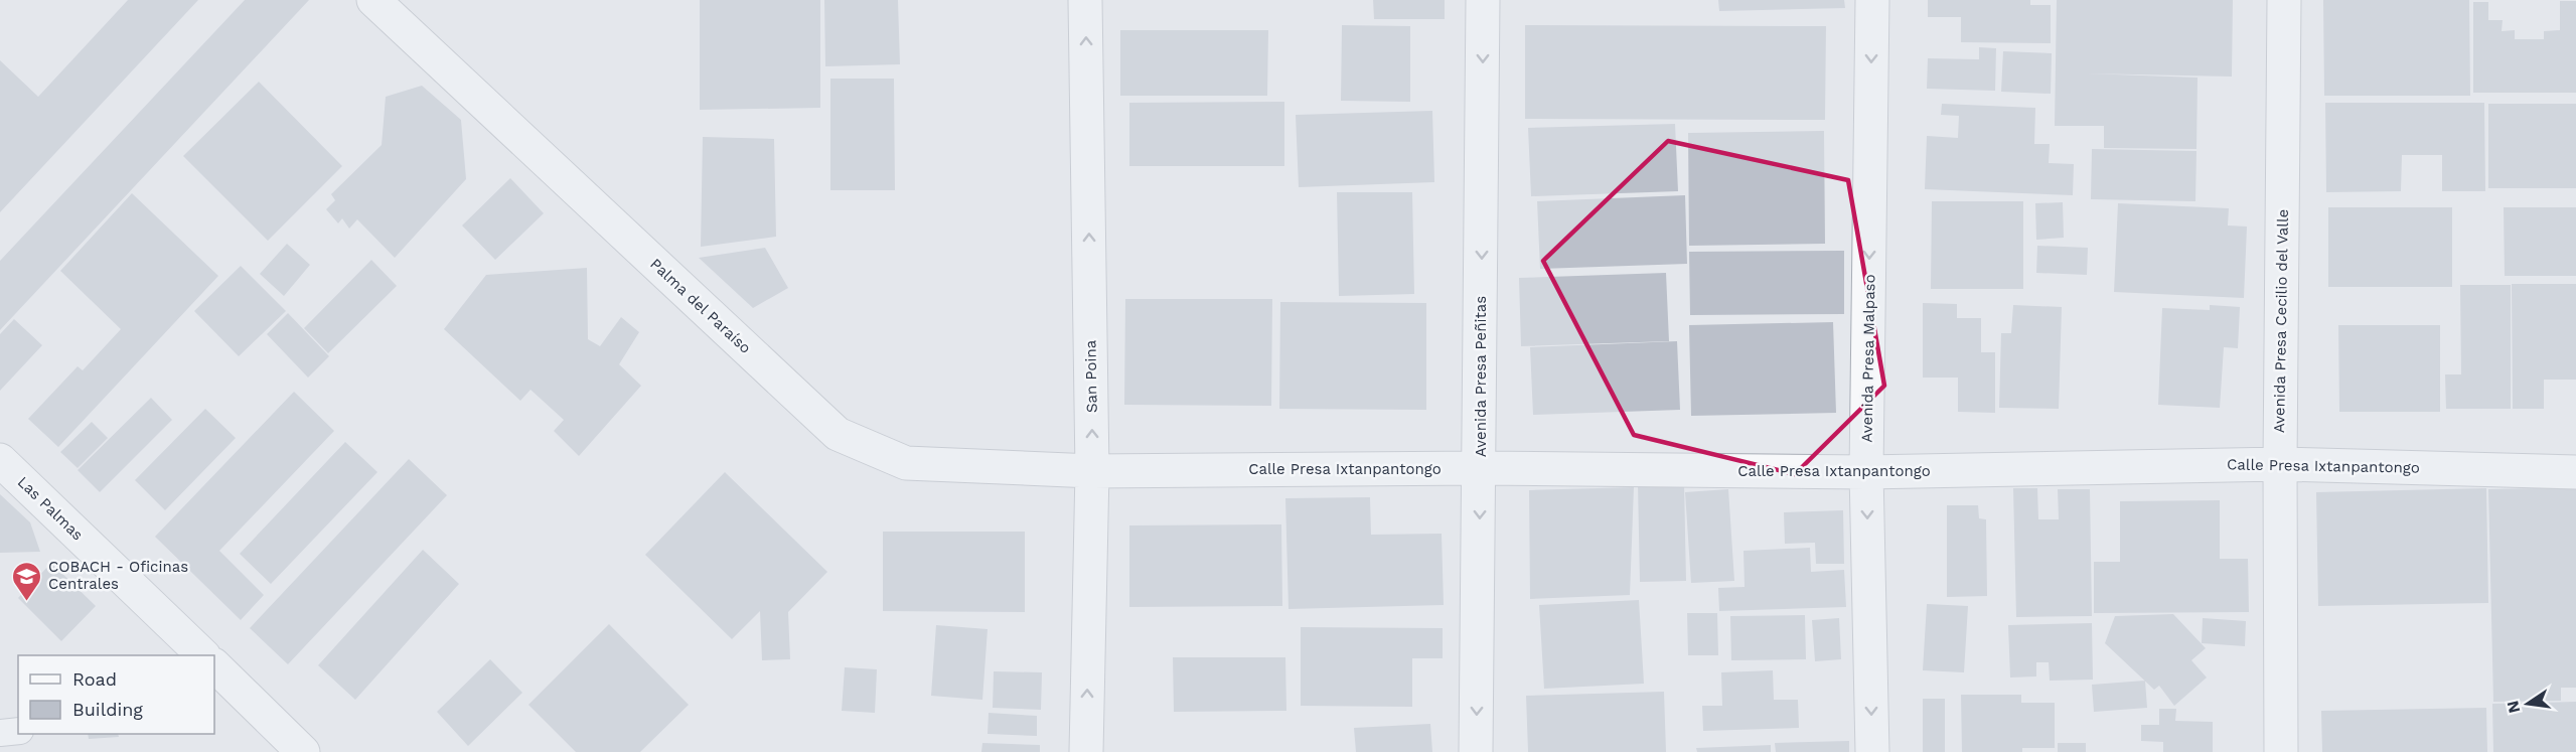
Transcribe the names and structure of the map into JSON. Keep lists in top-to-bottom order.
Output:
{
  "streets": {
    "street": [
      "Palma del Paraíso",
      "Avenida Presa Cecilio del Valle",
      "Avenida Presa Malpaso",
      "San Poina",
      "Avenida Presa Peñitas",
      "Calle Presa Ixtanpantongo",
      "Las Palmas"
    ]
  },
  "crossings": [
    ["Palma del Paraíso", "San Poina"],
    ["Palma del Paraíso", "Calle Presa Ixtanpantongo"],
    ["Avenida Presa Cecilio del Valle", "Calle Presa Ixtanpantongo"],
    ["Avenida Presa Malpaso", "Calle Presa Ixtanpantongo"],
    ["San Poina", "Calle Presa Ixtanpantongo"],
    ["Avenida Presa Peñitas", "Calle Presa Ixtanpantongo"]
  ],
  "one_way": ["Avenida Presa Malpaso", "San Poina", "Avenida Presa Peñitas"],
  "places": {
    "school or university": ["COBACH - Oficinas Centrales"]
  },
  "legend": ["Road", "Building"],
  "north": "left"
}
